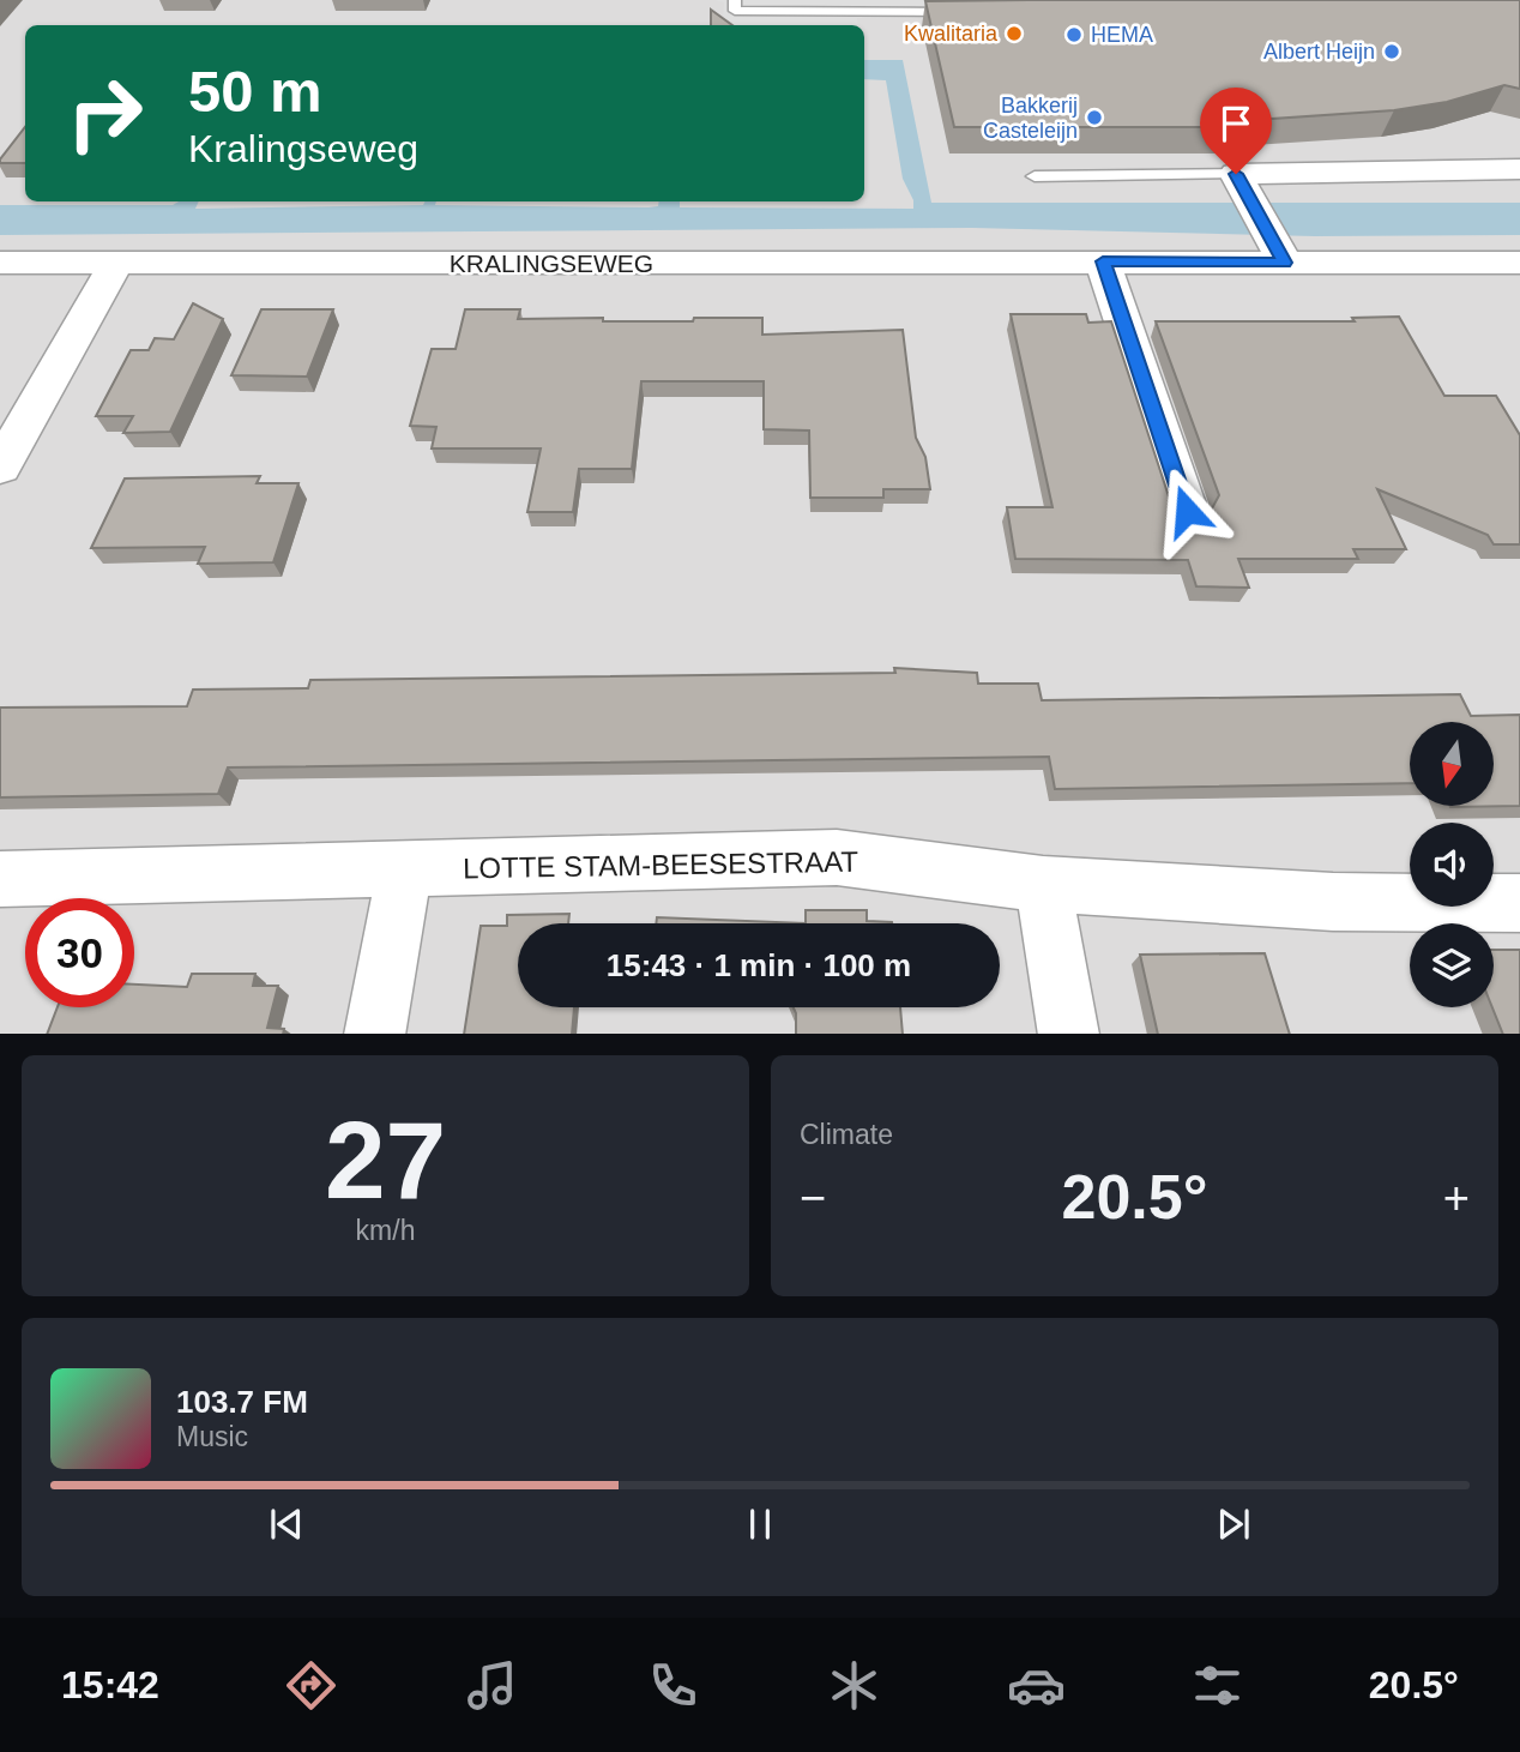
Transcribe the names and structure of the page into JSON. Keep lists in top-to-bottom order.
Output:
{
  "streets": {
    "street": ["KRALINGSEWEG", "LOTTE STAM-BEESESTRAAT"]
  },
  "places": [
    "Kwalitaria",
    "HEMA",
    "Albert Heijn",
    "Bakkerij Casteleijn"
  ],
  "north": "bottom",
  "page": {
    "turn": ["50 m", "Kralingseweg"],
    "limit": "30",
    "trip": "15:43 · 1 min · 100 m",
    "tile": [
      ["27", "km/h"],
      "Climate"
    ],
    "heat": ["−", "20.5°", "+"],
    "song": ["103.7 FM", "Music"],
    "tabs": ["15:42", "20.5°"]
  }
}
